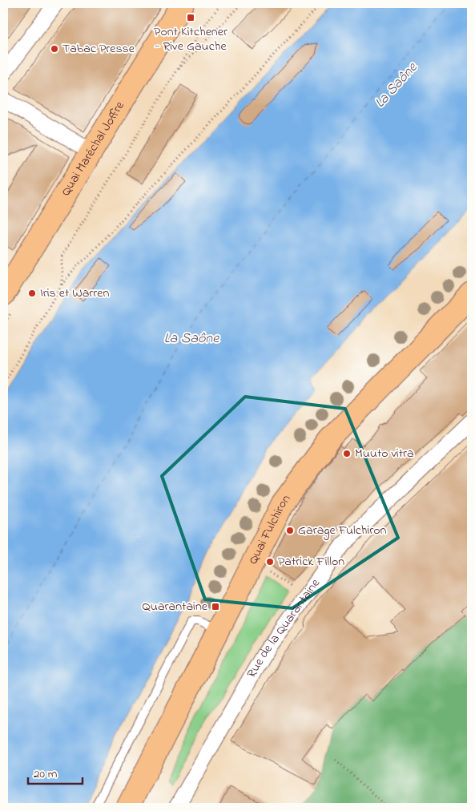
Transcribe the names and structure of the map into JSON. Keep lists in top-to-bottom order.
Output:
{
  "streets": {
    "main road": ["Quai Maréchal Joffre", "Quai Fulchiron"],
    "street": ["Rue de la Quarantaine"]
  },
  "water": ["La Saône"],
  "places": {
    "transit": ["Pont Kitchener - Rive Gauche", "Quarantaine"],
    "other": [
      "Tabac Presse",
      "Iris et Warren",
      "Muuto vitra",
      "Garage Fulchiron",
      "Patrick Fillon"
    ]
  },
  "scale_bar": "20 m"
}
